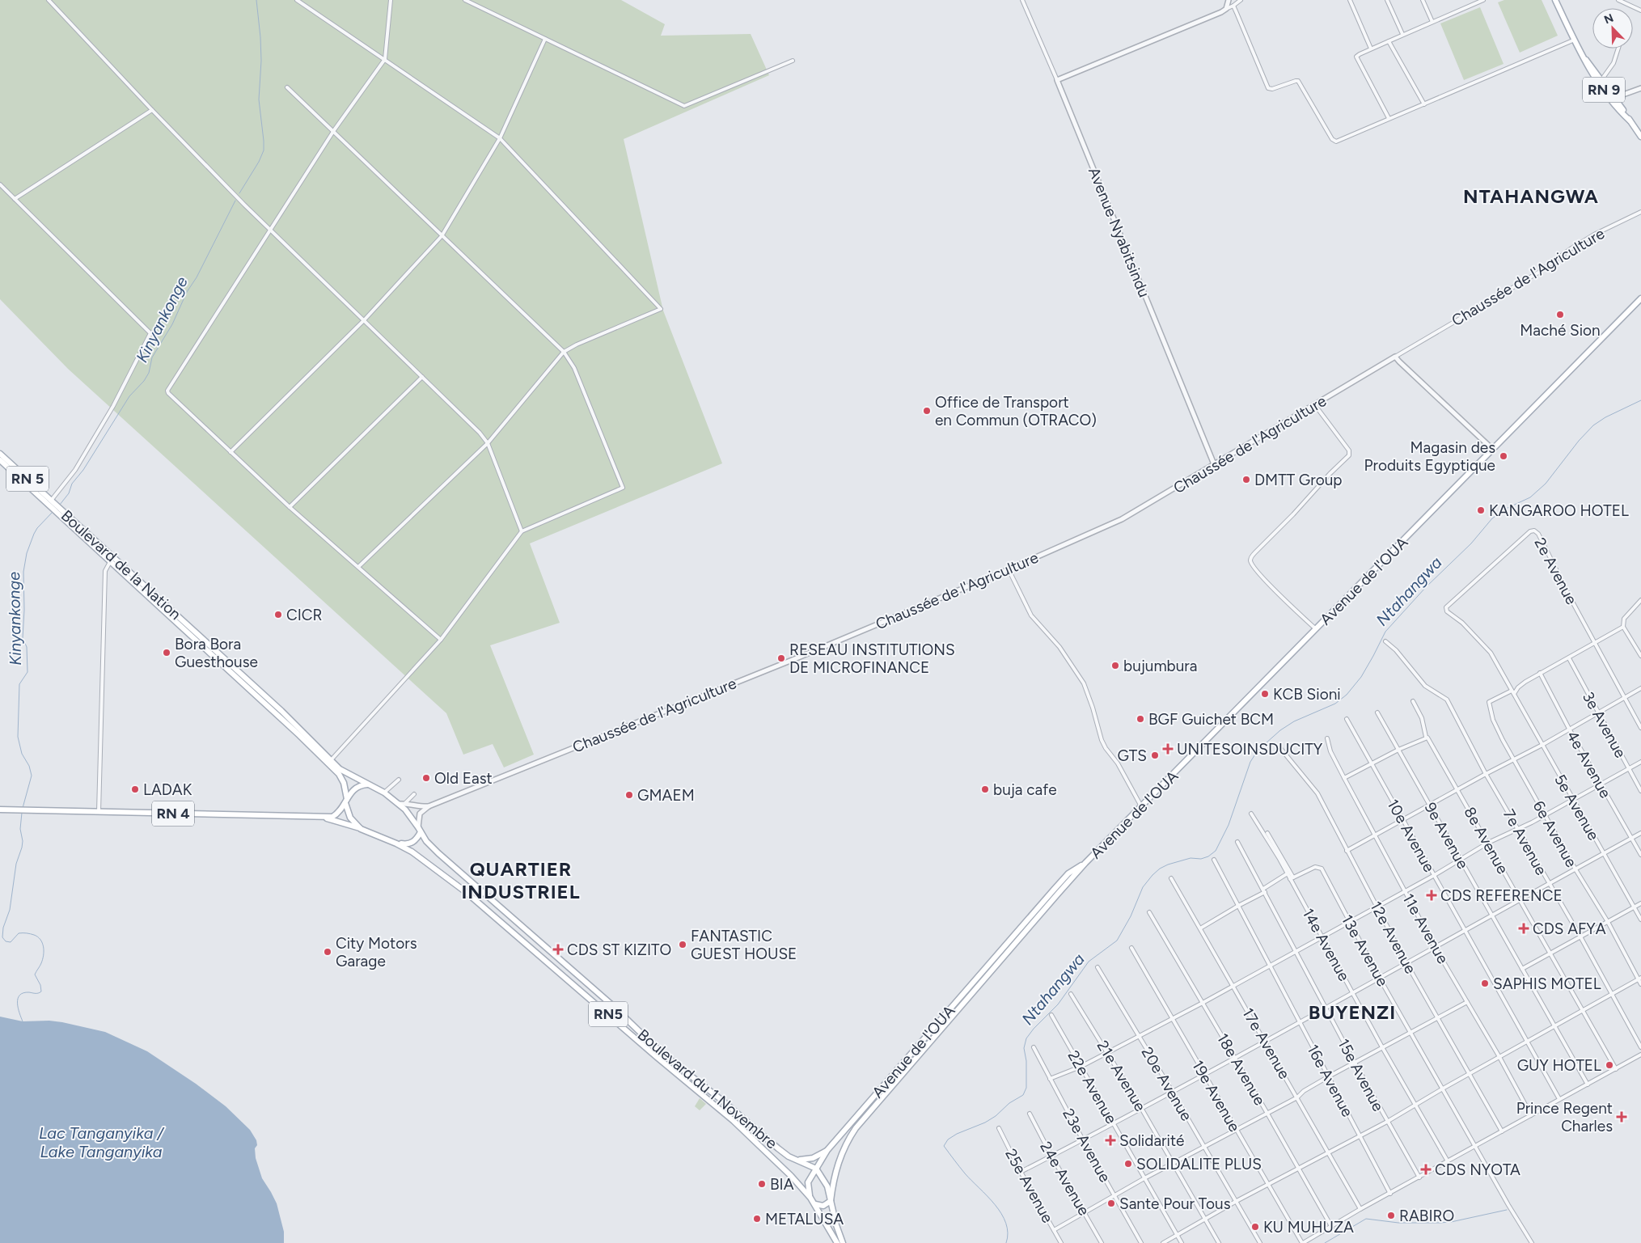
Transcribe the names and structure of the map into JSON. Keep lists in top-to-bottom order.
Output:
{
  "streets": {
    "main road": [
      "RN 9",
      "RN 5",
      "Boulevard de la Nation",
      "Avenue de l'OUA",
      "RN 4",
      "RN5",
      "Boulevard du 1 Novembre"
    ],
    "street": [
      "Avenue Nyabitsindu",
      "Chaussée de l'Agriculture",
      "2e Avenue",
      "3e Avenue",
      "4e Avenue",
      "5e Avenue",
      "6e Avenue",
      "10e Avenue",
      "9e Avenue",
      "8e Avenue",
      "7e Avenue",
      "11e Avenue",
      "12e Avenue",
      "14e Avenue",
      "13e Avenue",
      "17e Avenue",
      "18e Avenue",
      "15e Avenue",
      "21e Avenue",
      "16e Avenue",
      "20e Avenue",
      "22e Avenue",
      "19e Avenue",
      "23e Avenue",
      "24e Avenue",
      "25e Avenue"
    ]
  },
  "crossings": [
    ["Avenue Nyabitsindu", "Chaussée de l'Agriculture"],
    ["Chaussée de l'Agriculture", "Boulevard du 1 Novembre"],
    ["Boulevard de la Nation", "RN 4"],
    ["Boulevard de la Nation", "Boulevard du 1 Novembre"],
    ["2e Avenue", "5e Avenue"],
    ["2e Avenue", "6e Avenue"],
    ["Avenue de l'OUA", "Boulevard du 1 Novembre"],
    ["RN 4", "Boulevard du 1 Novembre"],
    ["14e Avenue", "13e Avenue"]
  ],
  "districts": ["NTAHANGWA", "QUARTIER INDUSTRIEL", "BUYENZI"],
  "water": ["Kinyankonge", "Ntahangwa", "Lac Tanganyika / Lake Tanganyika"],
  "places": {
    "other": [
      "Maché Sion",
      "Office de Transport en Commun (OTRACO)",
      "Magasin des Produits Egyptique",
      "DMTT Group",
      "KANGAROO HOTEL",
      "CICR",
      "Bora Bora Guesthouse",
      "RESEAU INSTITUTIONS DE MICROFINANCE",
      "bujumbura",
      "KCB Sioni",
      "BGF Guichet BCM",
      "GTS",
      "Old East",
      "LADAK",
      "buja cafe",
      "GMAEM",
      "FANTASTIC GUEST HOUSE",
      "City Motors Garage",
      "SAPHIS MOTEL",
      "GUY HOTEL",
      "SOLIDALITE PLUS",
      "BIA",
      "Sante Pour Tous",
      "RABIRO",
      "METALUSA",
      "KU MUHUZA"
    ],
    "health": [
      "UNITESOINSDUCITY",
      "CDS REFERENCE",
      "CDS AFYA",
      "CDS ST KIZITO",
      "Prince Regent Charles",
      "Solidarité",
      "CDS NYOTA"
    ]
  },
  "north": "top left"
}
